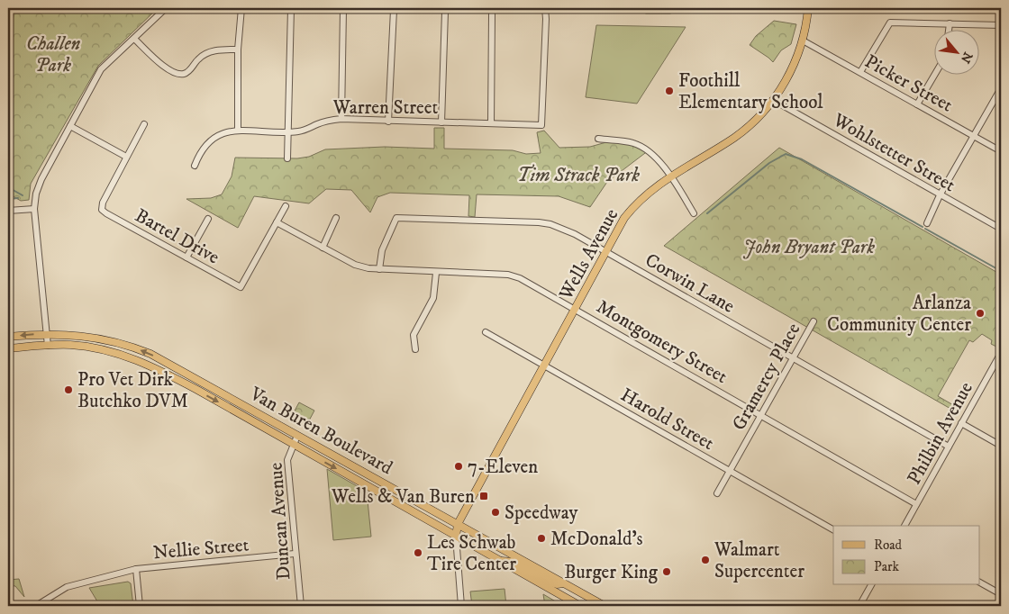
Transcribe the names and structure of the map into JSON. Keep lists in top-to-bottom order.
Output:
{
  "streets": {
    "main road": ["Wells Avenue", "Van Buren Boulevard"],
    "street": [
      "Picker Street",
      "Warren Street",
      "Wohlstetter Street",
      "Bartel Drive",
      "Corwin Lane",
      "Montgomery Street",
      "Gramercy Place",
      "Harold Street",
      "Philbin Avenue",
      "Duncan Avenue",
      "Nellie Street"
    ]
  },
  "crossings": [
    ["Picker Street", "Wells Avenue"],
    ["Wohlstetter Street", "Wells Avenue"],
    ["Bartel Drive", "Montgomery Street"],
    ["Wells Avenue", "Corwin Lane"],
    ["Wells Avenue", "Montgomery Street"],
    ["Wells Avenue", "Harold Street"],
    ["Wells Avenue", "Van Buren Boulevard"],
    ["Corwin Lane", "Montgomery Street"],
    ["Corwin Lane", "Gramercy Place"],
    ["Corwin Lane", "Philbin Avenue"],
    ["Montgomery Street", "Gramercy Place"],
    ["Montgomery Street", "Philbin Avenue"],
    ["Gramercy Place", "Harold Street"],
    ["Van Buren Boulevard", "Duncan Avenue"],
    ["Duncan Avenue", "Nellie Street"]
  ],
  "parks": ["Challen Park", "Tim Strack Park", "John Bryant Park"],
  "places": {
    "other": [
      "Foothill Elementary School",
      "Arlanza Community Center",
      "Pro Vet Dirk Butchko DVM",
      "7-Eleven",
      "Speedway",
      "McDonald's",
      "Les Schwab Tire Center",
      "Walmart Supercenter",
      "Burger King"
    ],
    "transit": ["Wells & Van Buren"]
  },
  "legend": ["Road", "Park"],
  "north": "bottom right"
}
